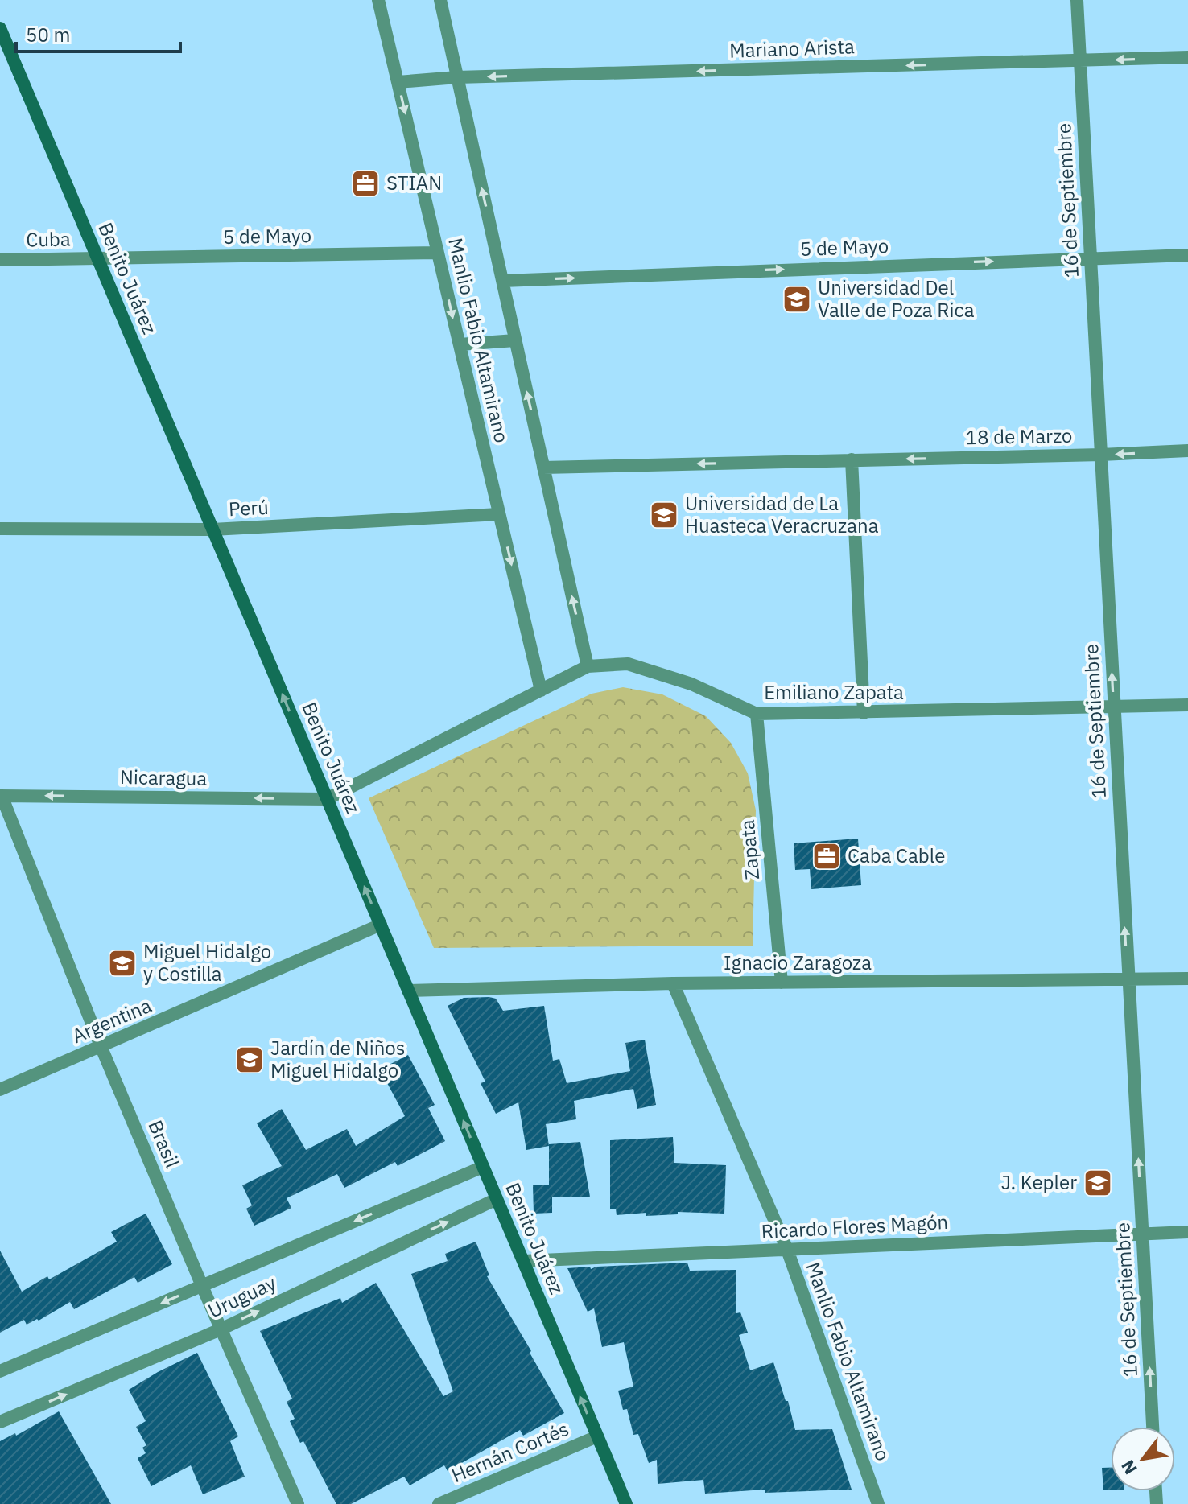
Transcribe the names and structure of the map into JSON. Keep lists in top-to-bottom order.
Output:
{
  "streets": {
    "street": [
      "Mariano Arista",
      "16 de Septiembre",
      "5 de Mayo",
      "Cuba",
      "Benito Juárez",
      "Manlio Fabio Altamirano",
      "18 de Marzo",
      "Perú",
      "Emiliano Zapata",
      "Nicaragua",
      "Zapata",
      "Ignacio Zaragoza",
      "Argentina",
      "Brasil",
      "Ricardo Flores Magón",
      "Uruguay",
      "Hernán Cortés"
    ]
  },
  "crossings": [
    ["Mariano Arista", "16 de Septiembre"],
    ["Mariano Arista", "Manlio Fabio Altamirano"],
    ["16 de Septiembre", "5 de Mayo"],
    ["16 de Septiembre", "18 de Marzo"],
    ["16 de Septiembre", "Emiliano Zapata"],
    ["16 de Septiembre", "Ignacio Zaragoza"],
    ["16 de Septiembre", "Ricardo Flores Magón"],
    ["5 de Mayo", "Cuba"],
    ["5 de Mayo", "Benito Juárez"],
    ["5 de Mayo", "Manlio Fabio Altamirano"],
    ["Cuba", "Benito Juárez"],
    ["Benito Juárez", "Perú"],
    ["Benito Juárez", "Emiliano Zapata"],
    ["Benito Juárez", "Nicaragua"],
    ["Benito Juárez", "Ignacio Zaragoza"],
    ["Benito Juárez", "Argentina"],
    ["Benito Juárez", "Ricardo Flores Magón"],
    ["Benito Juárez", "Uruguay"],
    ["Benito Juárez", "Hernán Cortés"],
    ["Manlio Fabio Altamirano", "18 de Marzo"],
    ["Manlio Fabio Altamirano", "Perú"],
    ["Manlio Fabio Altamirano", "Emiliano Zapata"],
    ["Manlio Fabio Altamirano", "Ignacio Zaragoza"],
    ["Manlio Fabio Altamirano", "Ricardo Flores Magón"],
    ["Emiliano Zapata", "Nicaragua"],
    ["Emiliano Zapata", "Zapata"],
    ["Nicaragua", "Brasil"],
    ["Zapata", "Ignacio Zaragoza"],
    ["Argentina", "Brasil"],
    ["Brasil", "Uruguay"]
  ],
  "one_way": [
    "Mariano Arista",
    "16 de Septiembre",
    "5 de Mayo",
    "Benito Juárez",
    "18 de Marzo",
    "Nicaragua"
  ],
  "places": {
    "office": ["STIAN", "Caba Cable"],
    "school or university": [
      "Universidad Del Valle de Poza Rica",
      "Universidad de La Huasteca Veracruzana",
      "Miguel Hidalgo y Costilla",
      "Jardín de Niños Miguel Hidalgo",
      "J. Kepler"
    ]
  },
  "scale_bar": "50 m",
  "north": "bottom left"
}
